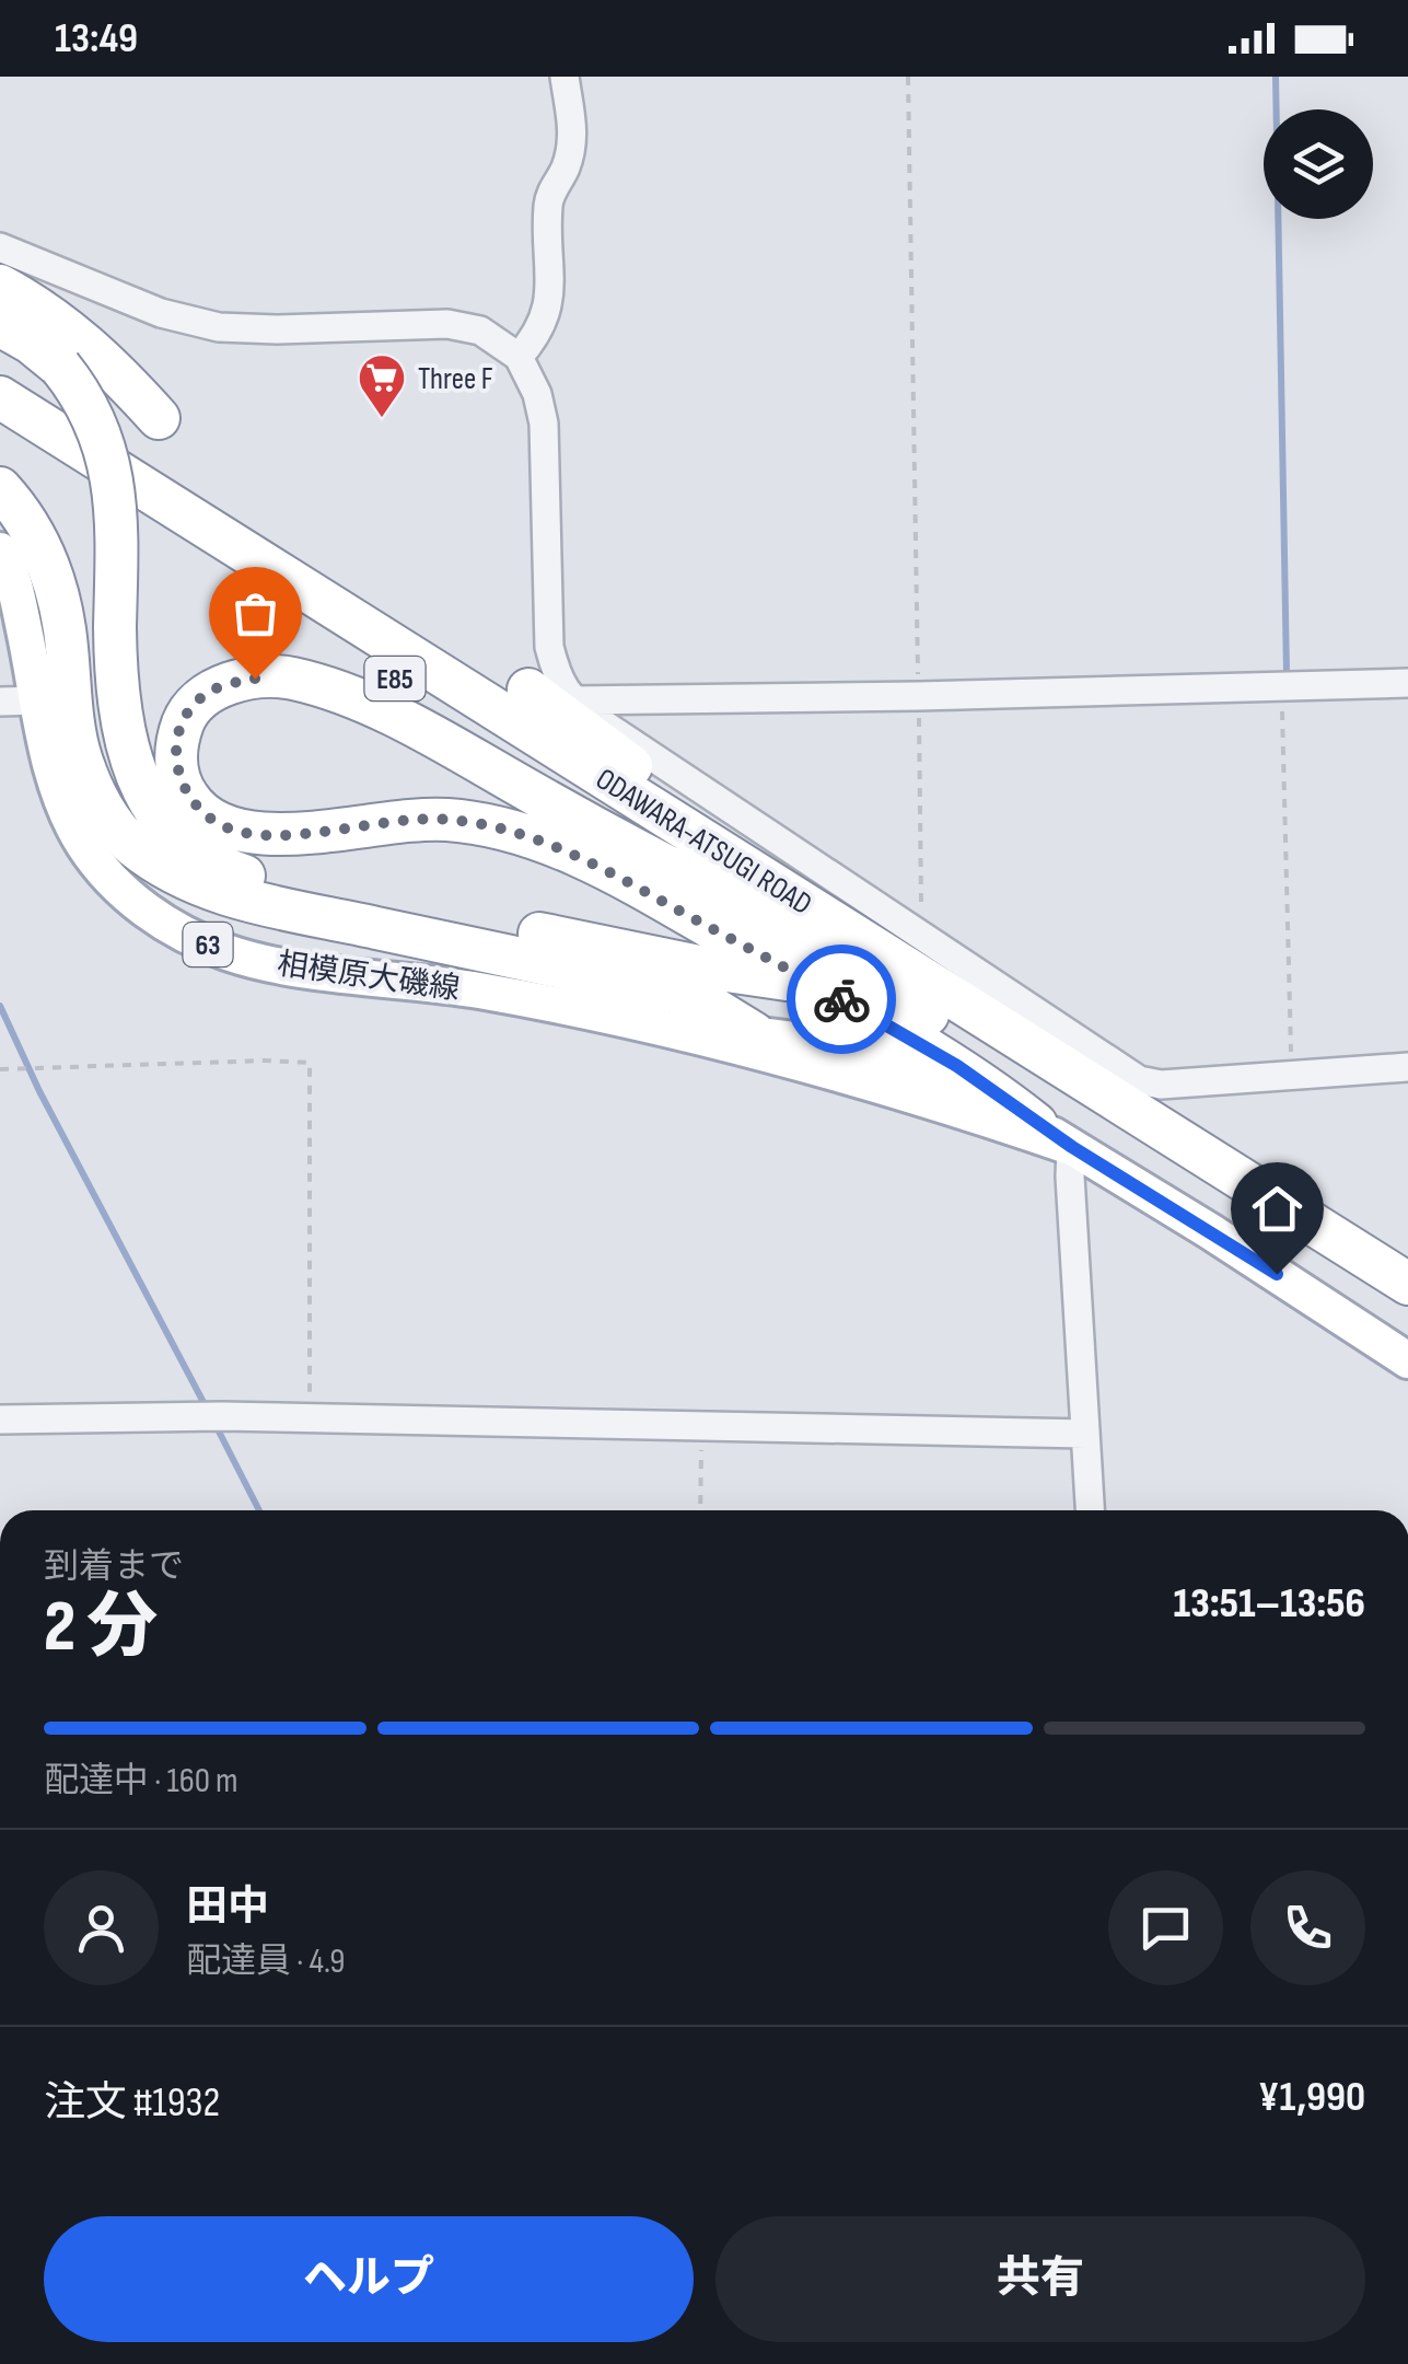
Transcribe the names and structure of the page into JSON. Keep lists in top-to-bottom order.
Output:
{
  "streets": {
    "highway": ["E85", "ODAWARA-ATSUGI ROAD"],
    "main road": ["63", "相模原大磯線"]
  },
  "crossings": [
    ["63", "相模原大磯線"]
  ],
  "places": {
    "supermarket": ["Three F"]
  },
  "page": {
    "status": "13:49",
    "heading": ["2 分", "到着まで", "13:51–13:56"],
    "panel": [
      "田中",
      "配達員 · 4.9",
      "注文 #1932",
      "¥1,990"
    ],
    "bar": "配達中 · 160 m",
    "buttons": ["ヘルプ", "共有"]
  }
}
